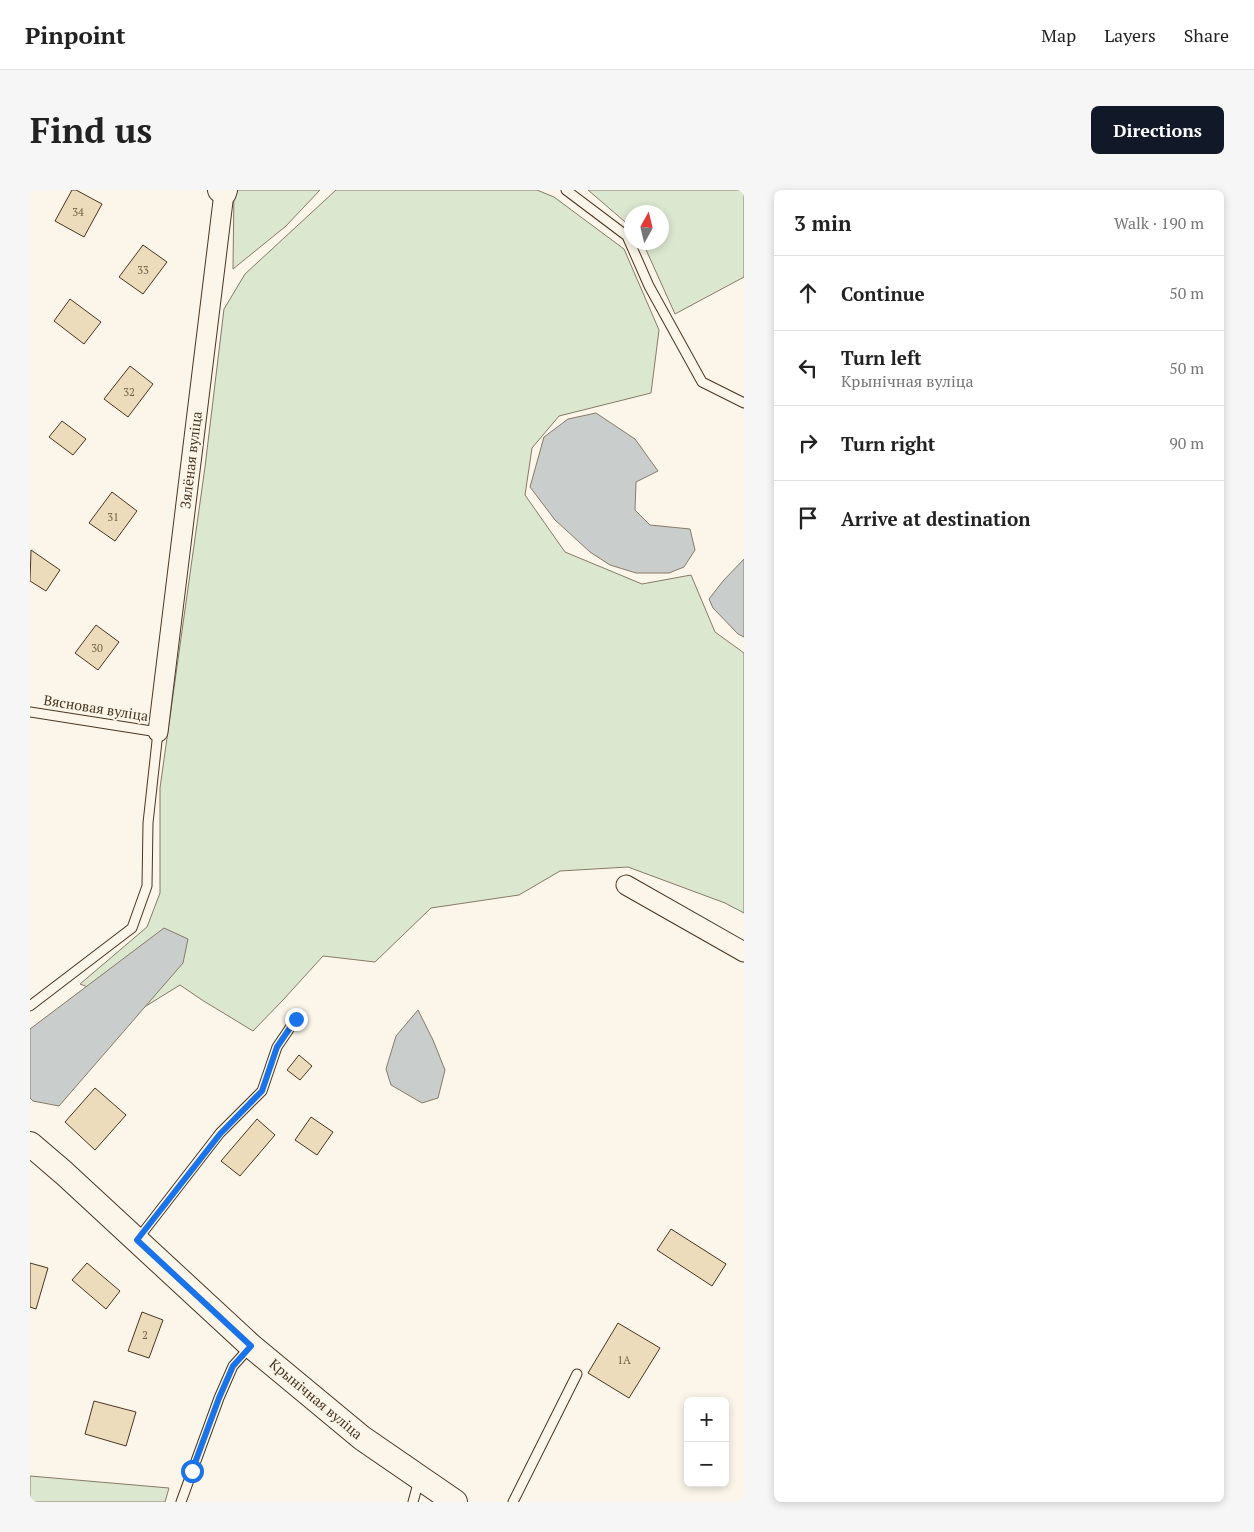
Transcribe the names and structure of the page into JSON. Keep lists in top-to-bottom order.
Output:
{
  "streets": {
    "street": ["Зялёная вуліца", "Крынічная вуліца"],
    "lane": ["Вясновая вуліца"]
  },
  "crossings": [
    ["Зялёная вуліца", "Вясновая вуліца"]
  ],
  "house_numbers": [
    "34",
    "33",
    "32",
    "31",
    "30",
    "2",
    "1А"
  ],
  "north": "top",
  "page": {
    "header": "Pinpoint",
    "nav": ["Map", "Layers", "Share"],
    "buttons": "Directions",
    "title": "Find us",
    "heading": ["3 min", "Walk · 190 m"],
    "list": [
      ["Continue", "50 m"],
      ["Turn left", "Крынічная вуліца", "50 m"],
      ["Turn right", "90 m"],
      "Arrive at destination"
    ],
    "map_buttons": ["+", "−"]
  }
}
